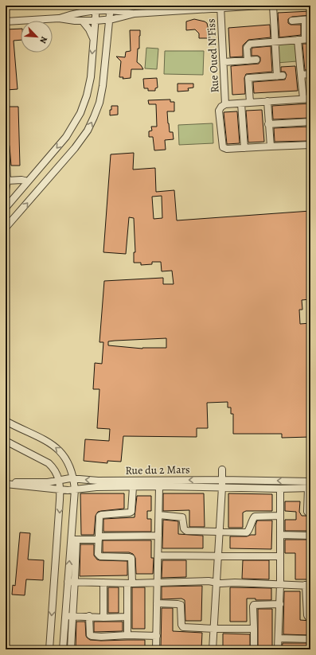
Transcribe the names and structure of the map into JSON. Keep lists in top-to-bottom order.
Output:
{
  "streets": {
    "street": ["Rue Oued N'Fiss", "Rue du 2 Mars"]
  },
  "north": "bottom right"
}
